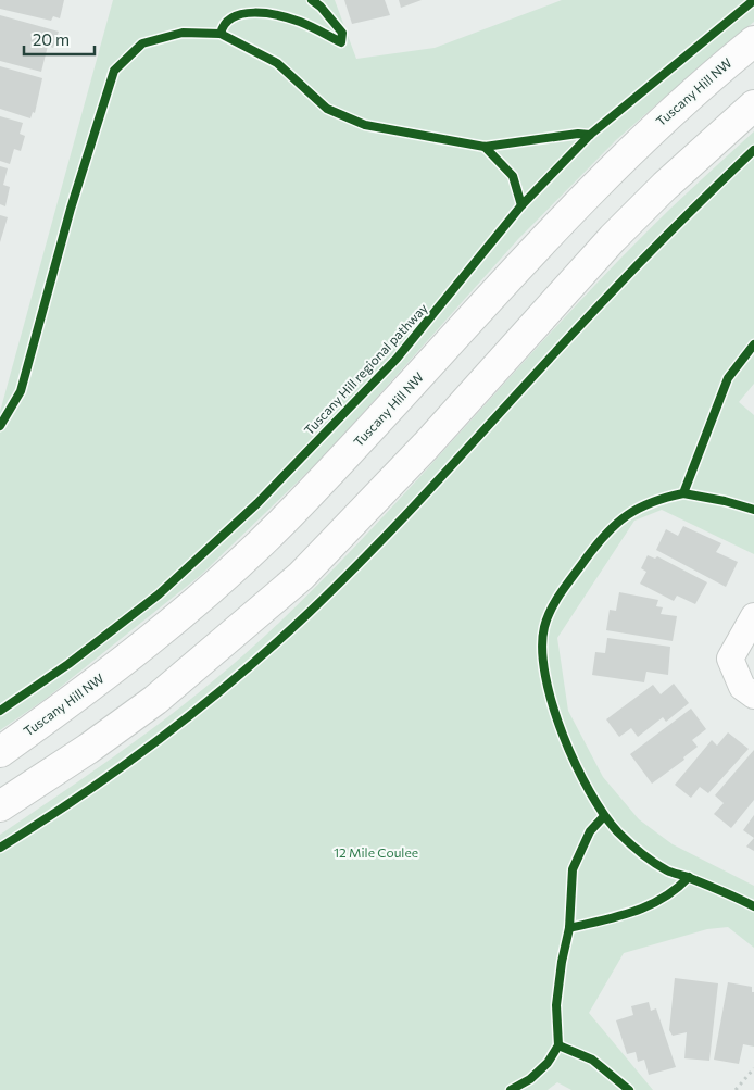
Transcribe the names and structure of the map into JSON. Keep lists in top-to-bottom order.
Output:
{
  "streets": {
    "street": ["Tuscany Hill NW"],
    "cycle path": ["Tuscany Hill regional pathway"]
  },
  "parks": ["12 Mile Coulee"],
  "scale_bar": "20 m"
}
